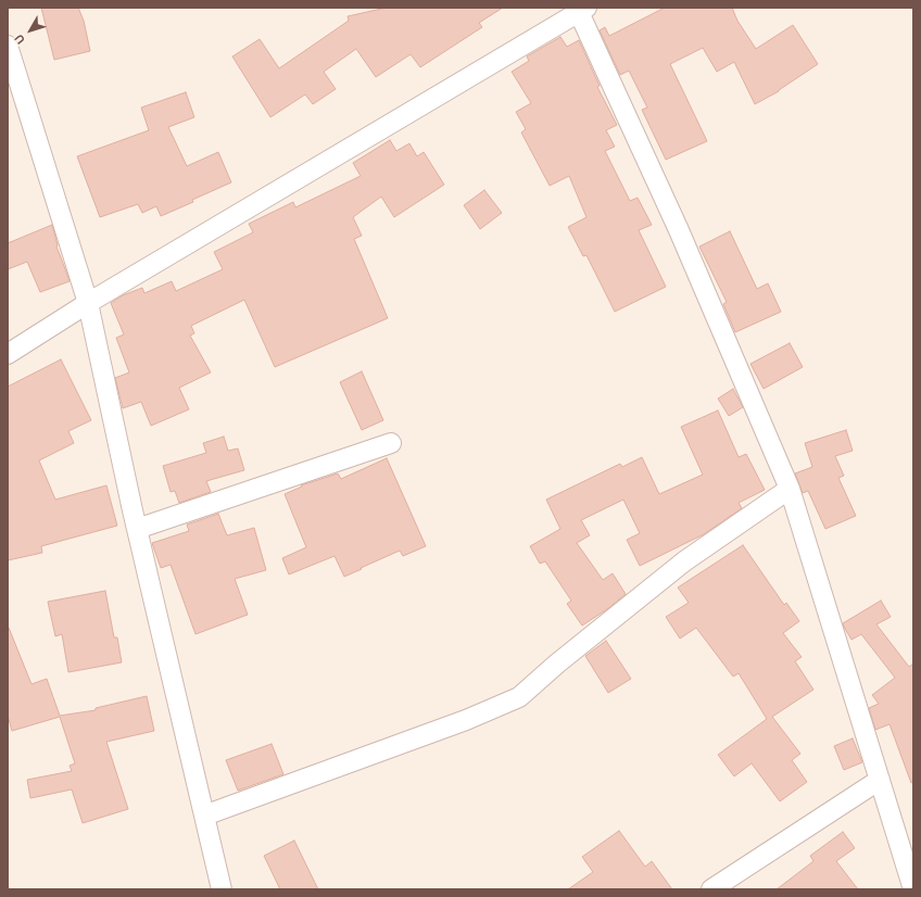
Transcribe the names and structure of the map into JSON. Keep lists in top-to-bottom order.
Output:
{
  "north": "bottom left"
}
